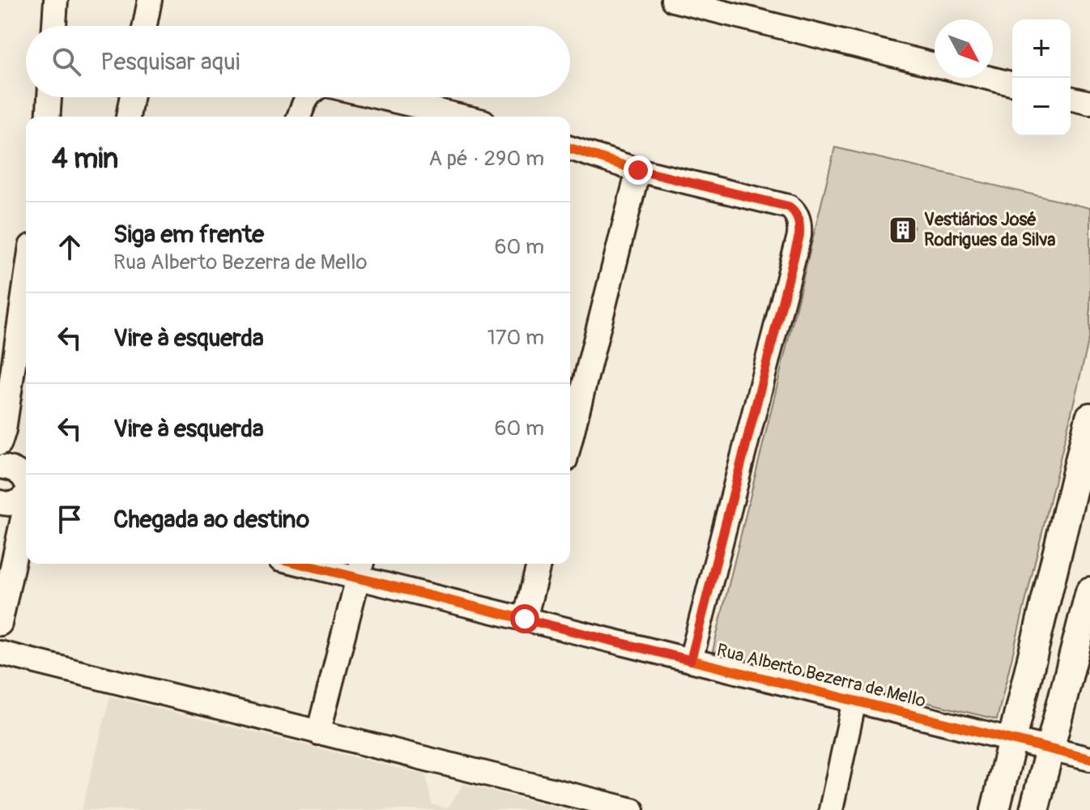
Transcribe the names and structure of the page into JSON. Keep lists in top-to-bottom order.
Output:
{
  "streets": {
    "street": ["Rua Alberto Bezerra de Mello"]
  },
  "places": {
    "building": ["Vestiários José Rodrigues da Silva"]
  },
  "north": "bottom right",
  "page": {
    "map_buttons": ["+", "−"],
    "search": "Pesquisar aqui",
    "heading": ["4 min", "A pé · 290 m"],
    "list": [
      ["Siga em frente", "Rua Alberto Bezerra de Mello", "60 m"],
      ["Vire à esquerda", "170 m"],
      ["Vire à esquerda", "60 m"],
      "Chegada ao destino"
    ]
  }
}
